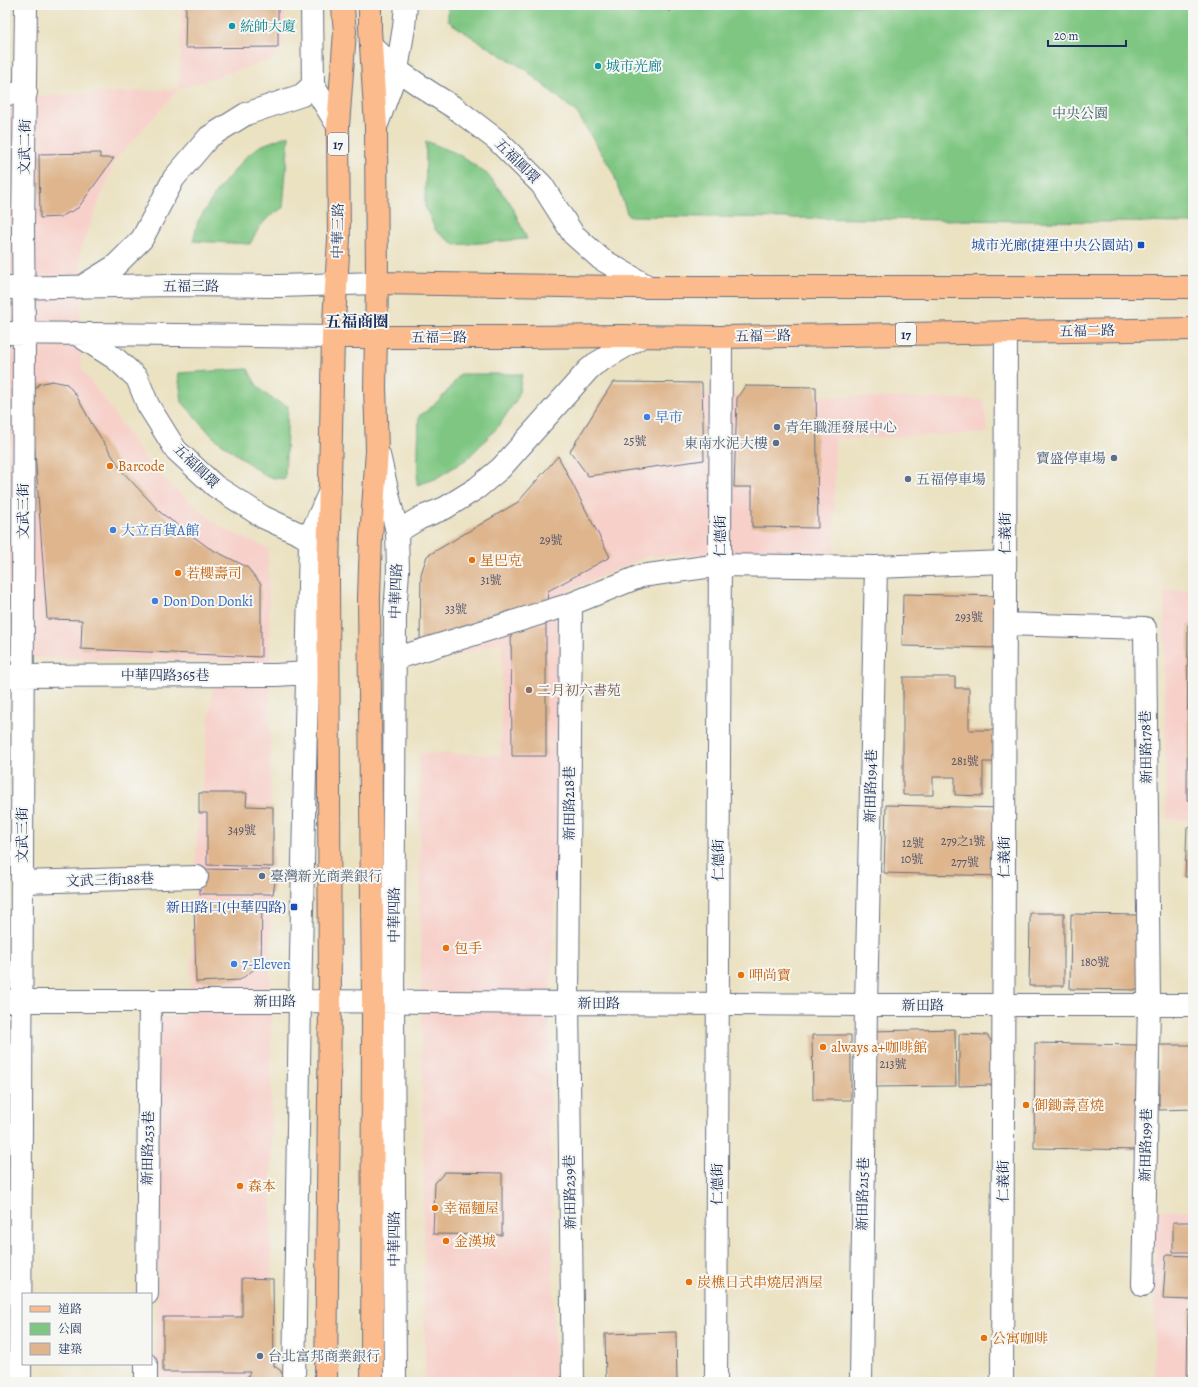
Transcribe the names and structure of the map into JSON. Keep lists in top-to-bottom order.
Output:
{
  "streets": {
    "main road": [
      "17",
      "中華三路",
      "五福二路",
      "中華四路"
    ],
    "street": [
      "文武二街",
      "五福圓環",
      "五福三路",
      "文武三街",
      "仁義街",
      "仁德街",
      "中華四路365巷",
      "新田路178巷",
      "新田路194巷",
      "新田路218巷",
      "文武三街188巷",
      "新田路",
      "新田路199巷",
      "新田路253巷",
      "新田路239巷",
      "新田路215巷"
    ]
  },
  "crossings": [
    ["文武二街", "五福三路"],
    ["文武二街", "文武三街"],
    ["中華三路", "五福三路"],
    ["中華三路", "五福二路"],
    ["五福三路", "文武三街"],
    ["五福三路", "中華四路"],
    ["五福二路", "仁義街"],
    ["五福二路", "仁德街"],
    ["五福二路", "中華四路"],
    ["文武三街", "中華四路365巷"],
    ["文武三街", "文武三街188巷"],
    ["文武三街", "新田路"],
    ["仁義街", "新田路178巷"],
    ["仁義街", "新田路"],
    ["仁德街", "新田路"],
    ["中華四路", "新田路"],
    ["新田路178巷", "新田路"],
    ["新田路178巷", "新田路199巷"],
    ["新田路194巷", "新田路"],
    ["新田路194巷", "新田路215巷"],
    ["新田路218巷", "新田路"],
    ["新田路218巷", "新田路239巷"],
    ["新田路", "新田路199巷"],
    ["新田路", "新田路253巷"],
    ["新田路", "新田路239巷"],
    ["新田路", "新田路215巷"]
  ],
  "districts": ["五福商圈"],
  "parks": ["中央公園"],
  "places": {
    "other": [
      "統帥大廈",
      "城市光廊",
      "早市",
      "青年職涯發展中心",
      "東南水泥大樓",
      "寶盛停車場",
      "Barcode",
      "五福停車場",
      "大立百貨A館",
      "星巴克",
      "若櫻壽司",
      "Don Don Donki",
      "二月初六書苑",
      "臺灣新光商業銀行",
      "包手",
      "7-Eleven",
      "呷尚寶",
      "always a+咖啡館",
      "御鋤壽喜燒",
      "森本",
      "幸福麵屋",
      "金漢城",
      "炭樵日式串燒居酒屋",
      "公寓咖啡",
      "台北富邦商業銀行"
    ],
    "transit": ["城市光廊(捷運中央公園站)", "新田路口(中華四路)"]
  },
  "house_numbers": [
    "25號",
    "29號",
    "31號",
    "33號",
    "293號",
    "281號",
    "349號",
    "279之1號",
    "12號",
    "10號",
    "277號",
    "180號",
    "213號"
  ],
  "legend": ["道路", "公園", "建築"],
  "scale_bar": "20 m"
}
